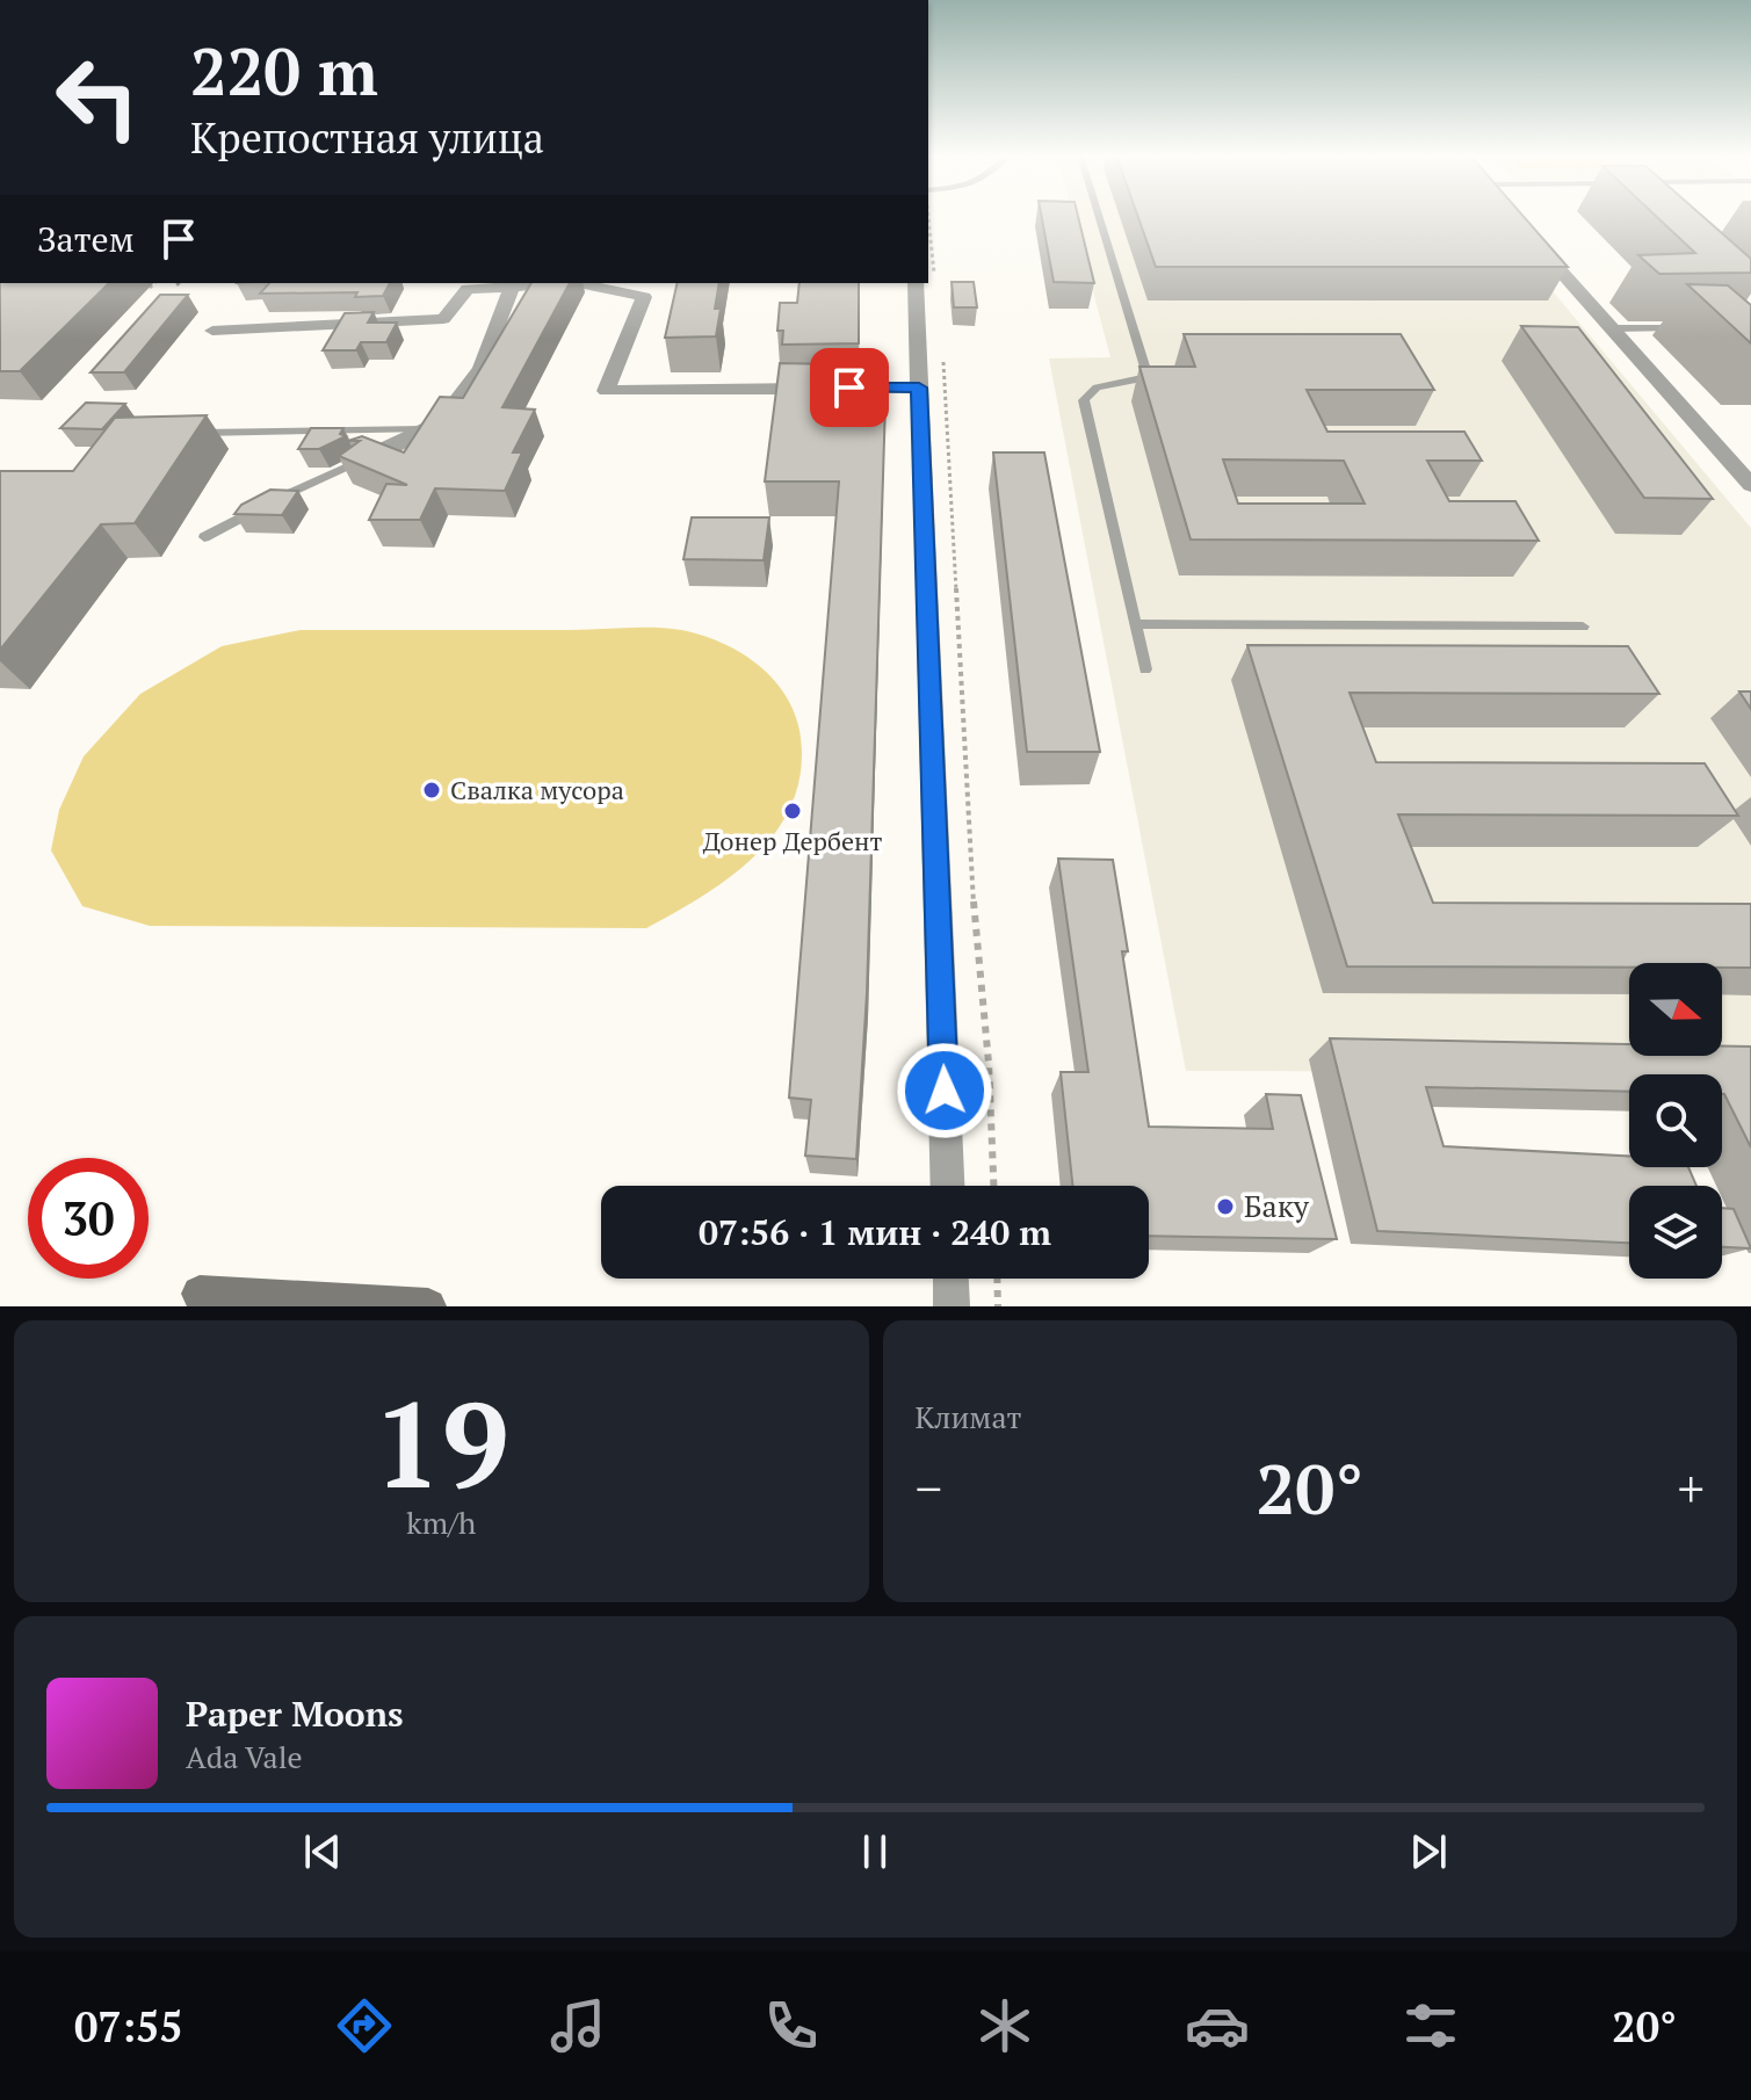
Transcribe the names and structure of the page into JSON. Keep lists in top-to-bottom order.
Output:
{
  "places": ["Свалка мусора", "Донер Дербент", "Баку"],
  "north": "right",
  "page": {
    "turn": ["220 m", "Крепостная улица"],
    "then": "Затем",
    "limit": "30",
    "trip": "07:56 · 1 мин · 240 m",
    "tile": [
      ["19", "km/h"],
      "Климат"
    ],
    "heat": ["−", "20°", "+"],
    "song": ["Paper Moons", "Ada Vale"],
    "tabs": ["07:55", "20°"]
  }
}
